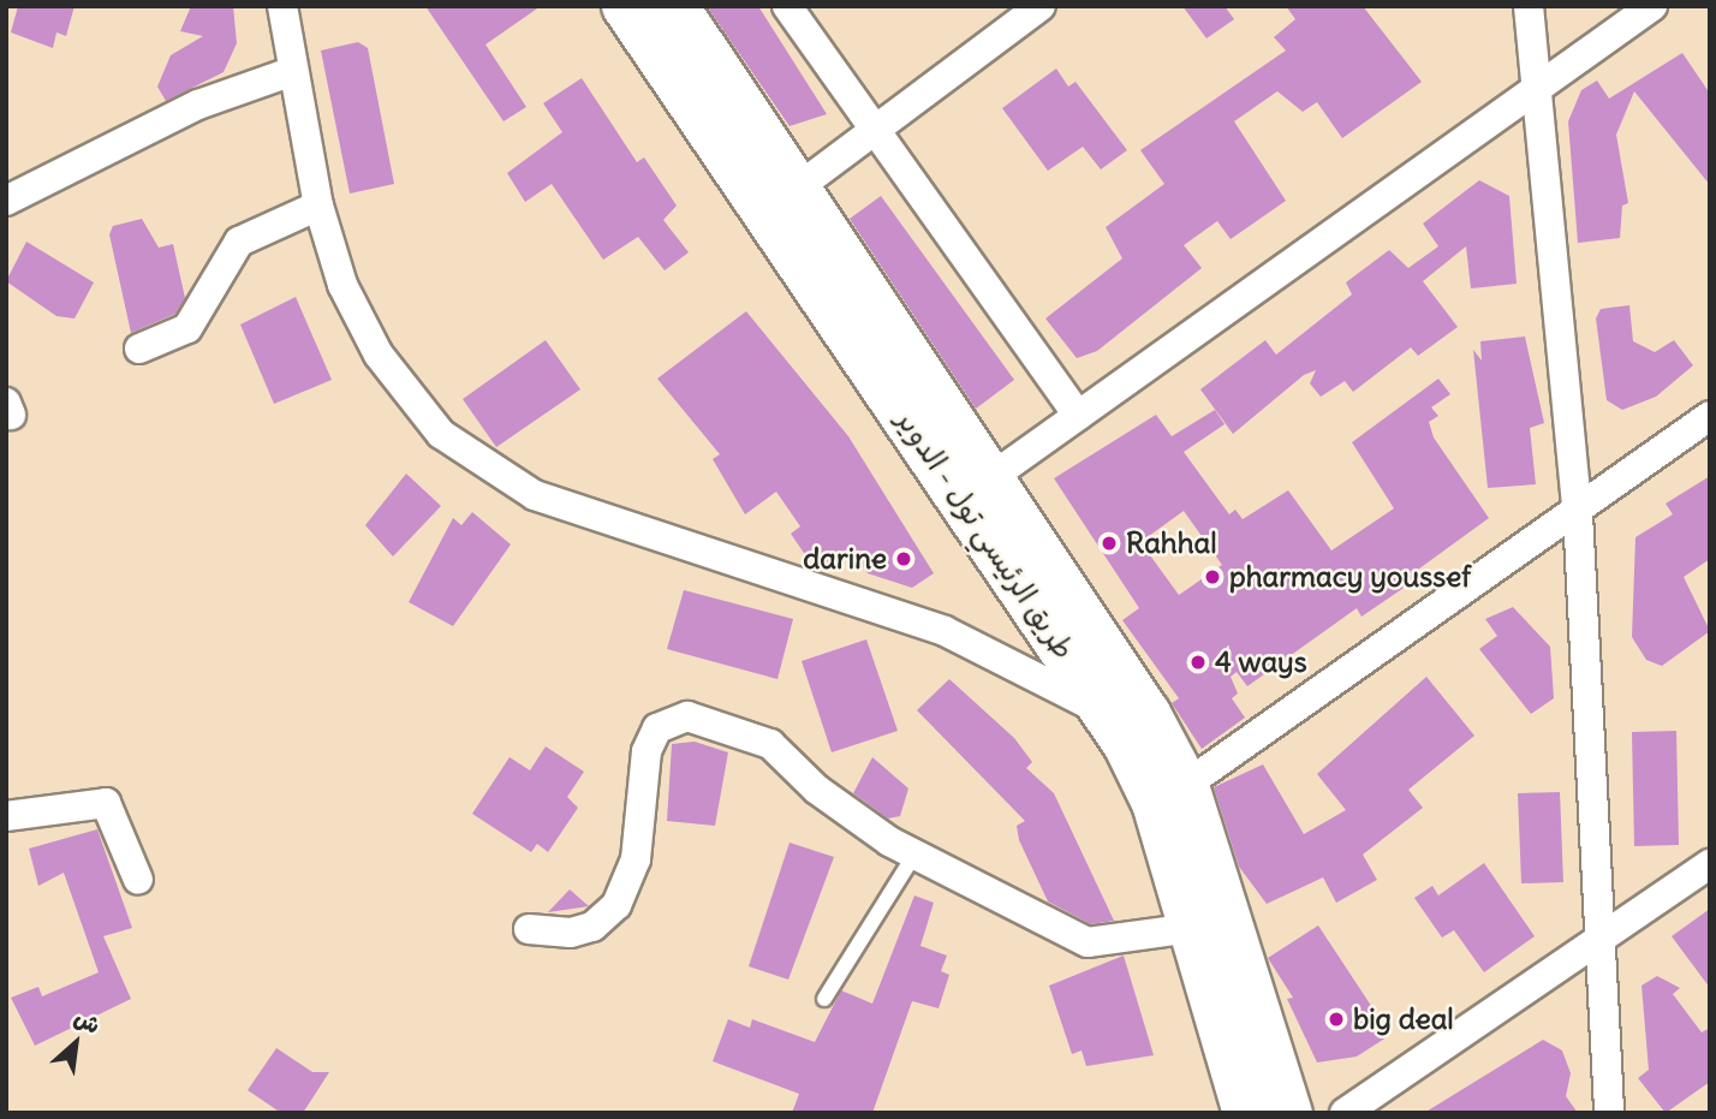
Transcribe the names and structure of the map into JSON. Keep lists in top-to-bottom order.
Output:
{
  "streets": {
    "main road": ["طريق الرئيسي تول - الدوير"]
  },
  "places": [
    "Rahhal",
    "darine",
    "pharmacy youssef",
    "4 ways",
    "big deal"
  ],
  "north": "top right"
}
